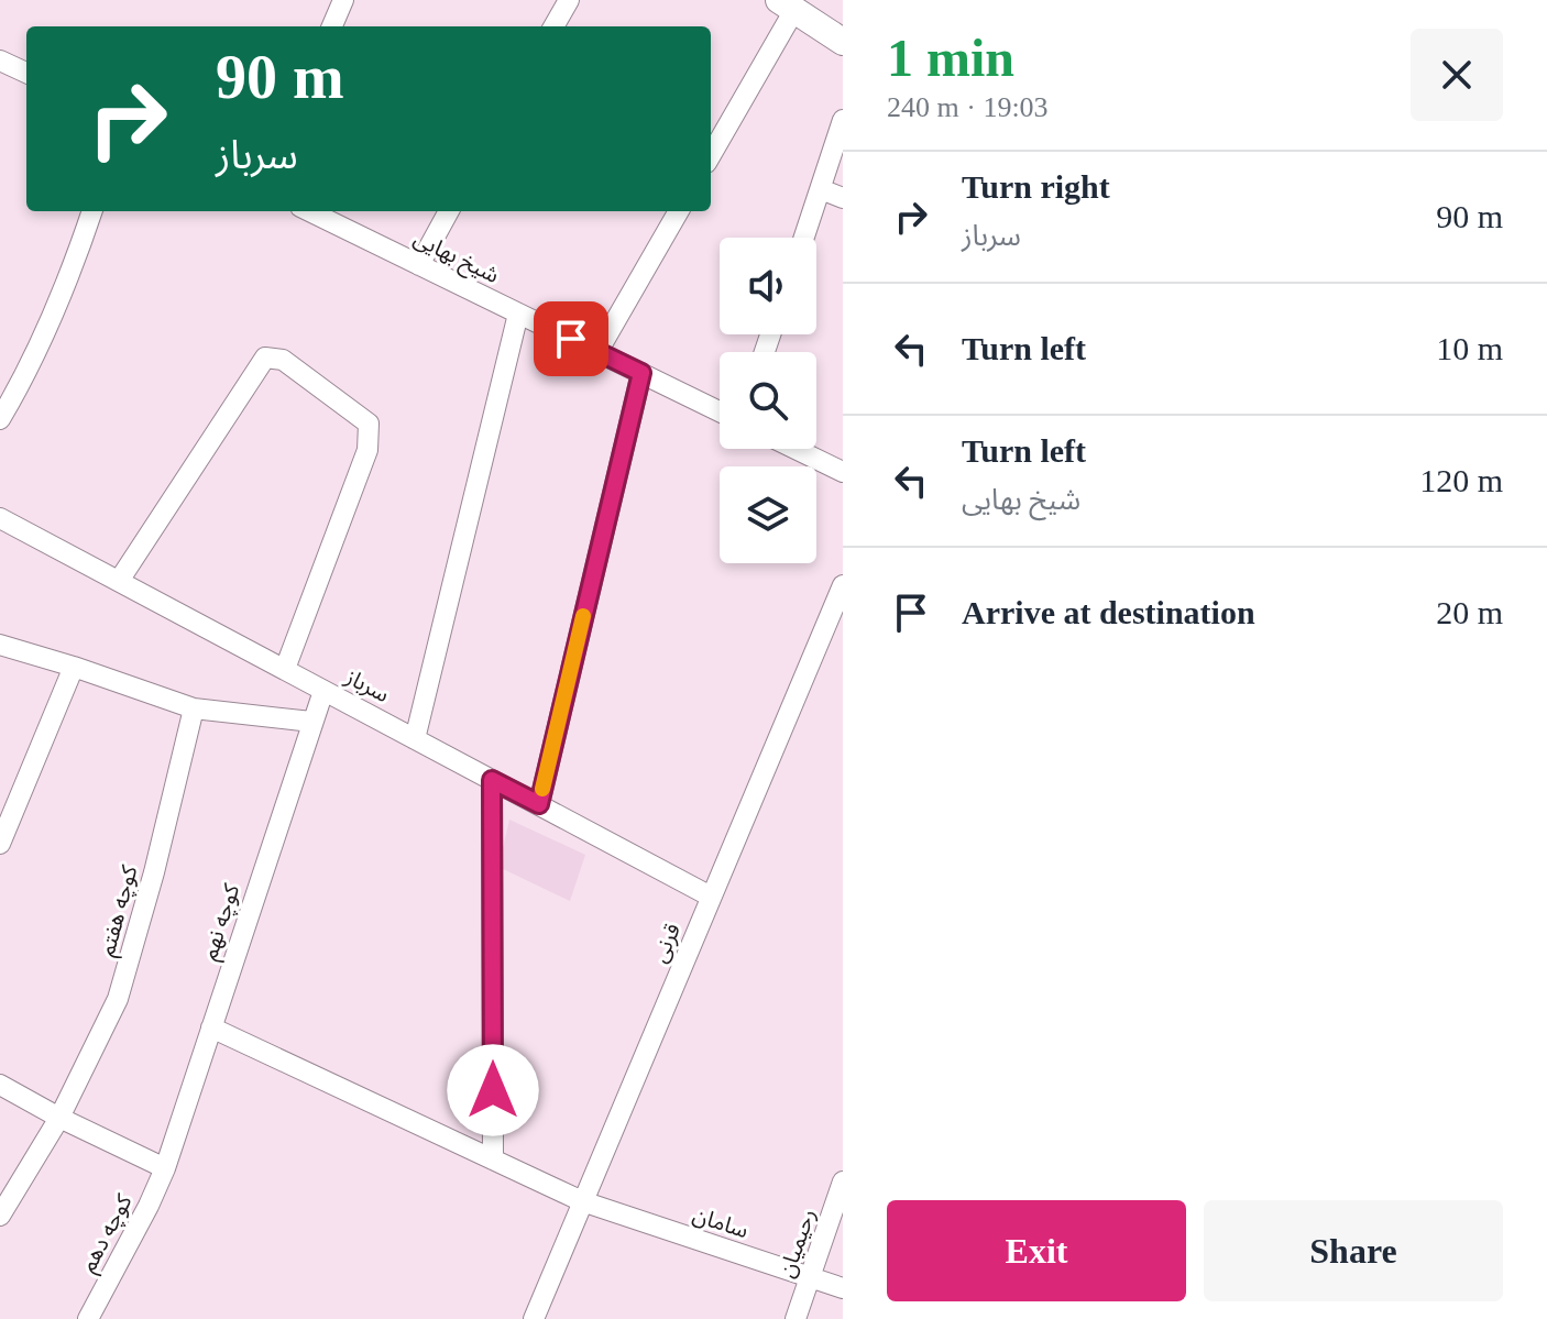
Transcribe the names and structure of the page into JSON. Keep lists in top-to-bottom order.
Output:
{
  "streets": {
    "street": [
      "شیخ بهایی",
      "سرباز",
      "کوچه هفتم",
      "کوچه نهم",
      "قرنی",
      "سامان",
      "کوچه دهم",
      "رحیمیان"
    ]
  },
  "crossings": [
    ["سرباز", "کوچه نهم"],
    ["سرباز", "قرنی"],
    ["کوچه نهم", "سامان"],
    ["کوچه نهم", "کوچه دهم"],
    ["قرنی", "سامان"],
    ["سامان", "رحیمیان"]
  ],
  "page": {
    "heading": ["1 min", "240 m · 19:03"],
    "turn": ["90 m", "سرباز"],
    "list": [
      {
        "name": "Turn right",
        "note": "سرباز",
        "value": "90 m"
      },
      {
        "name": "Turn left",
        "value": "10 m"
      },
      {
        "name": "Turn left",
        "note": "شیخ بهایی",
        "value": "120 m"
      },
      {
        "name": "Arrive at destination",
        "value": "20 m"
      }
    ],
    "buttons": ["Exit", "Share"]
  }
}
